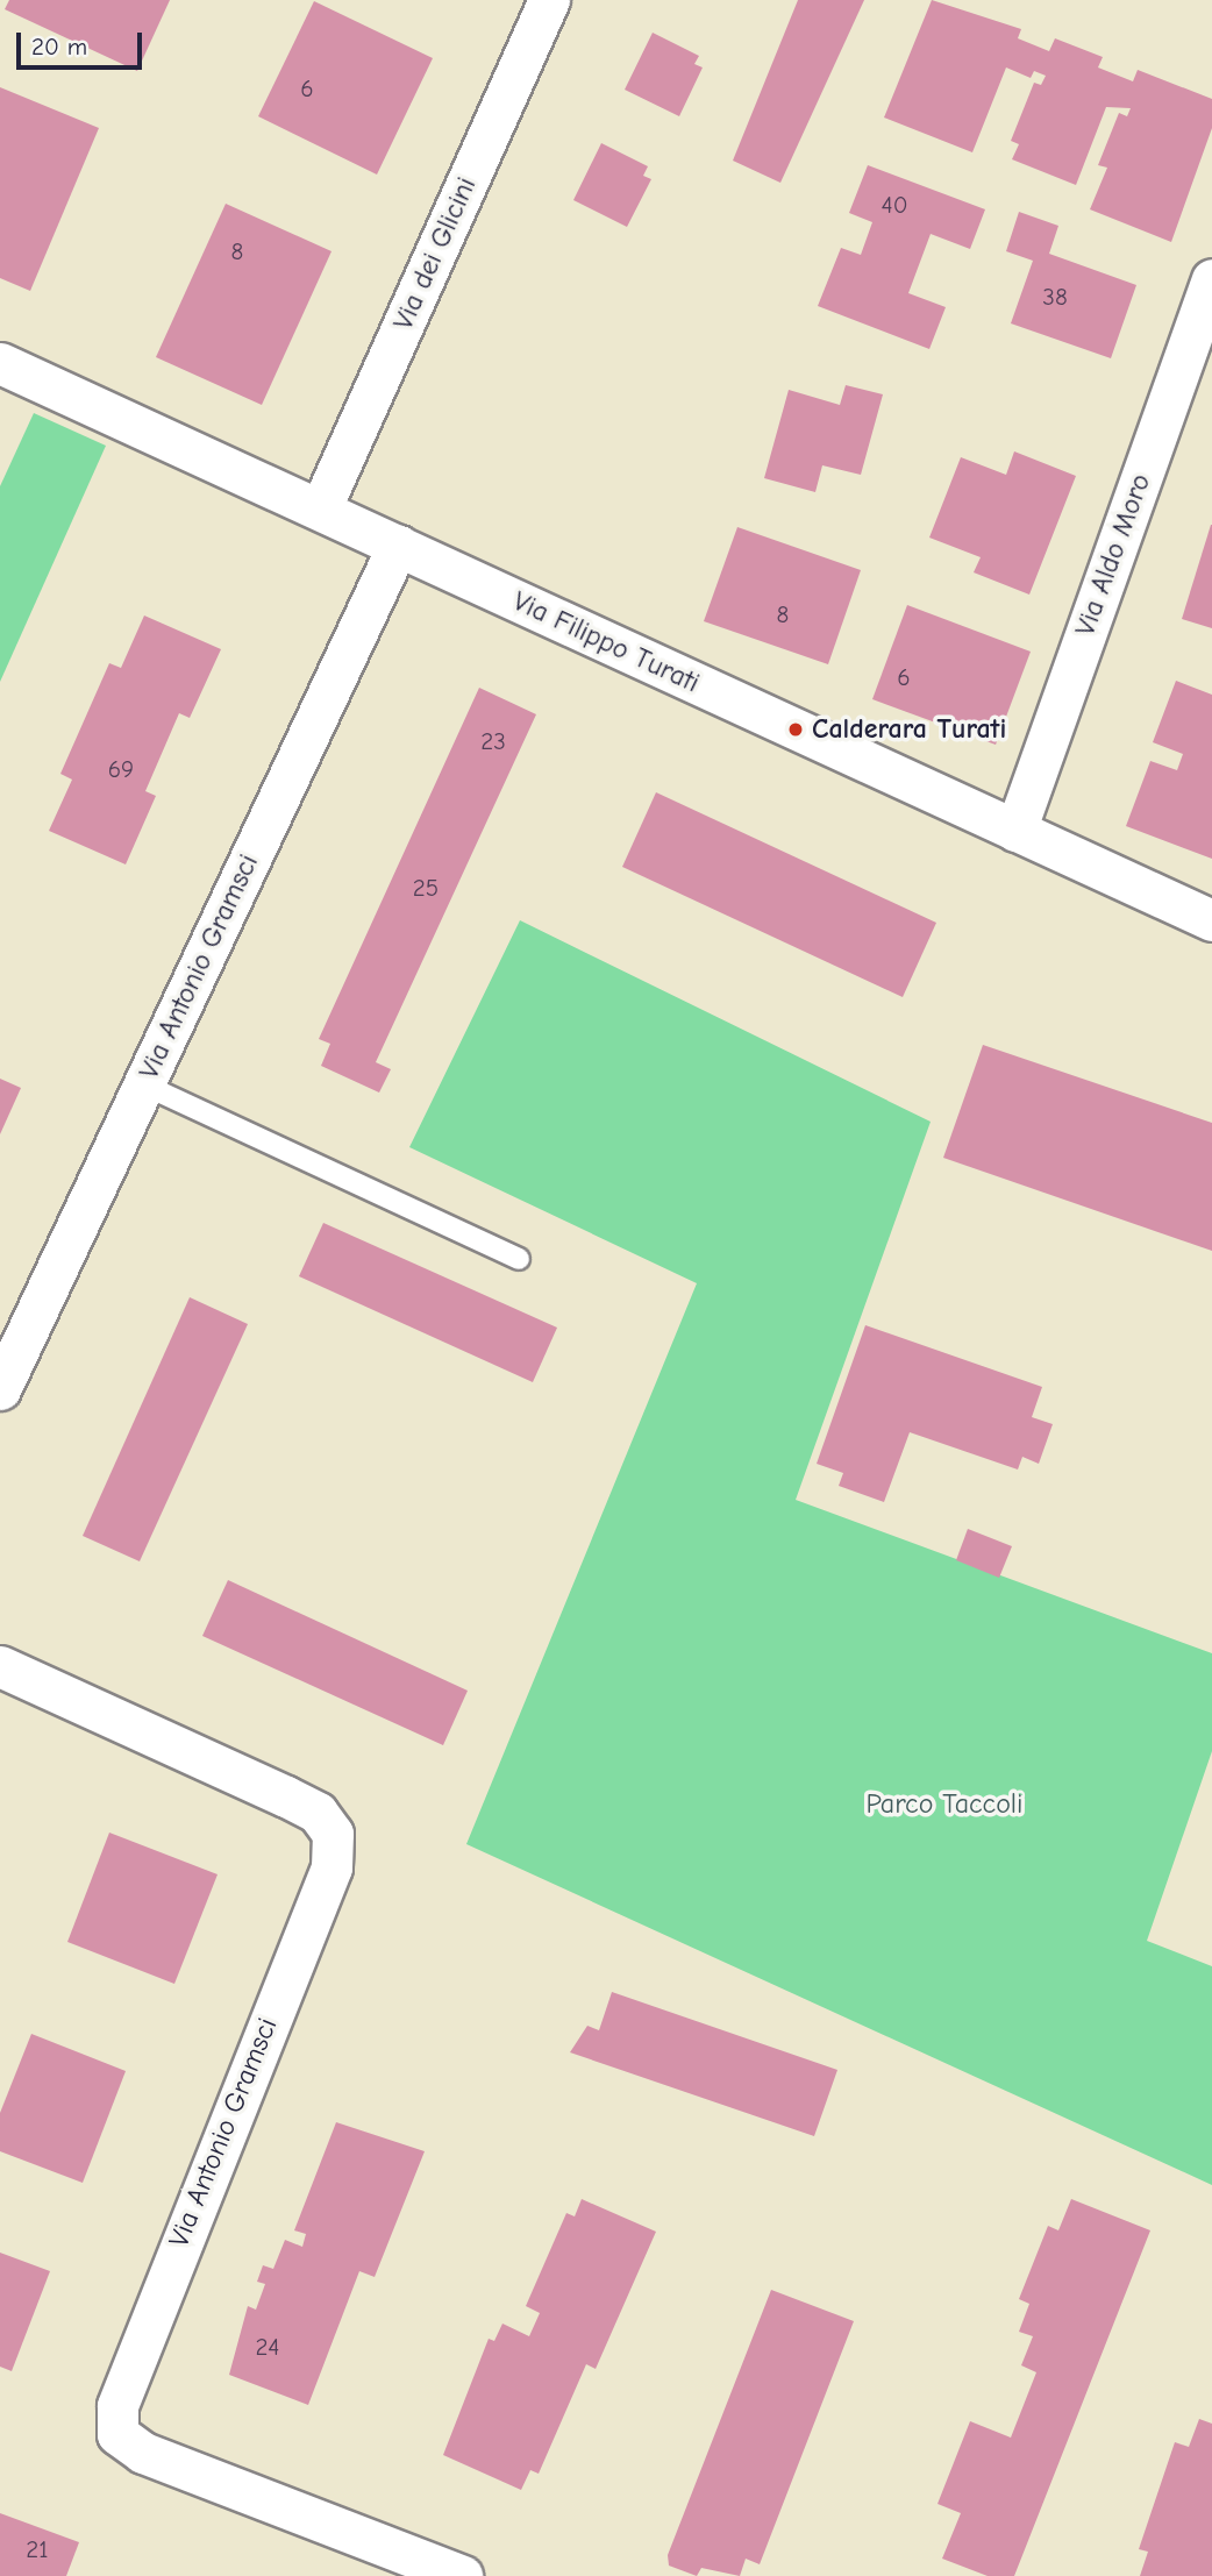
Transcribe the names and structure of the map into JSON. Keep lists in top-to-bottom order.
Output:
{
  "streets": {
    "street": [
      "Via dei Glicini",
      "Via Aldo Moro",
      "Via Filippo Turati",
      "Via Antonio Gramsci"
    ]
  },
  "crossings": [
    ["Via dei Glicini", "Via Filippo Turati"],
    ["Via Aldo Moro", "Via Filippo Turati"],
    ["Via Filippo Turati", "Via Antonio Gramsci"]
  ],
  "parks": ["Parco Taccoli"],
  "places": ["Calderara Turati"],
  "house_numbers": [
    "6",
    "40",
    "8",
    "38",
    "8",
    "6",
    "23",
    "69",
    "25",
    "24",
    "21"
  ],
  "scale_bar": "20 m"
}
